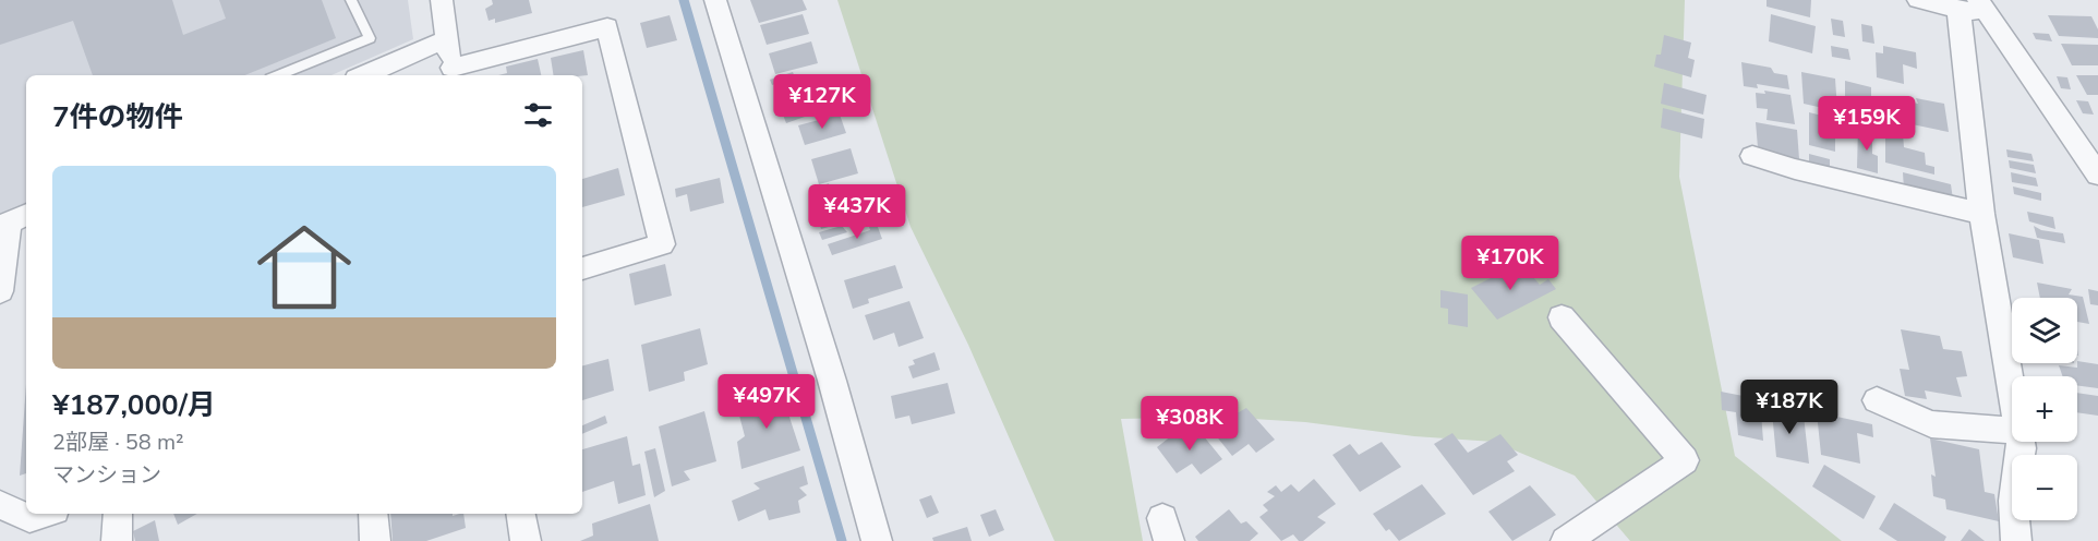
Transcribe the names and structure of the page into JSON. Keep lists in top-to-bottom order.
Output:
{
  "page": {
    "price": [
      "¥127K",
      "¥159K",
      "¥437K",
      "¥170K",
      "¥497K",
      "¥187K",
      "¥308K"
    ],
    "heading": "7件の物件",
    "list": [
      {
        "name": "¥187,000/月",
        "note": "2部屋 · 58 m² · マンション"
      }
    ],
    "map_buttons": ["+", "−"]
  }
}
